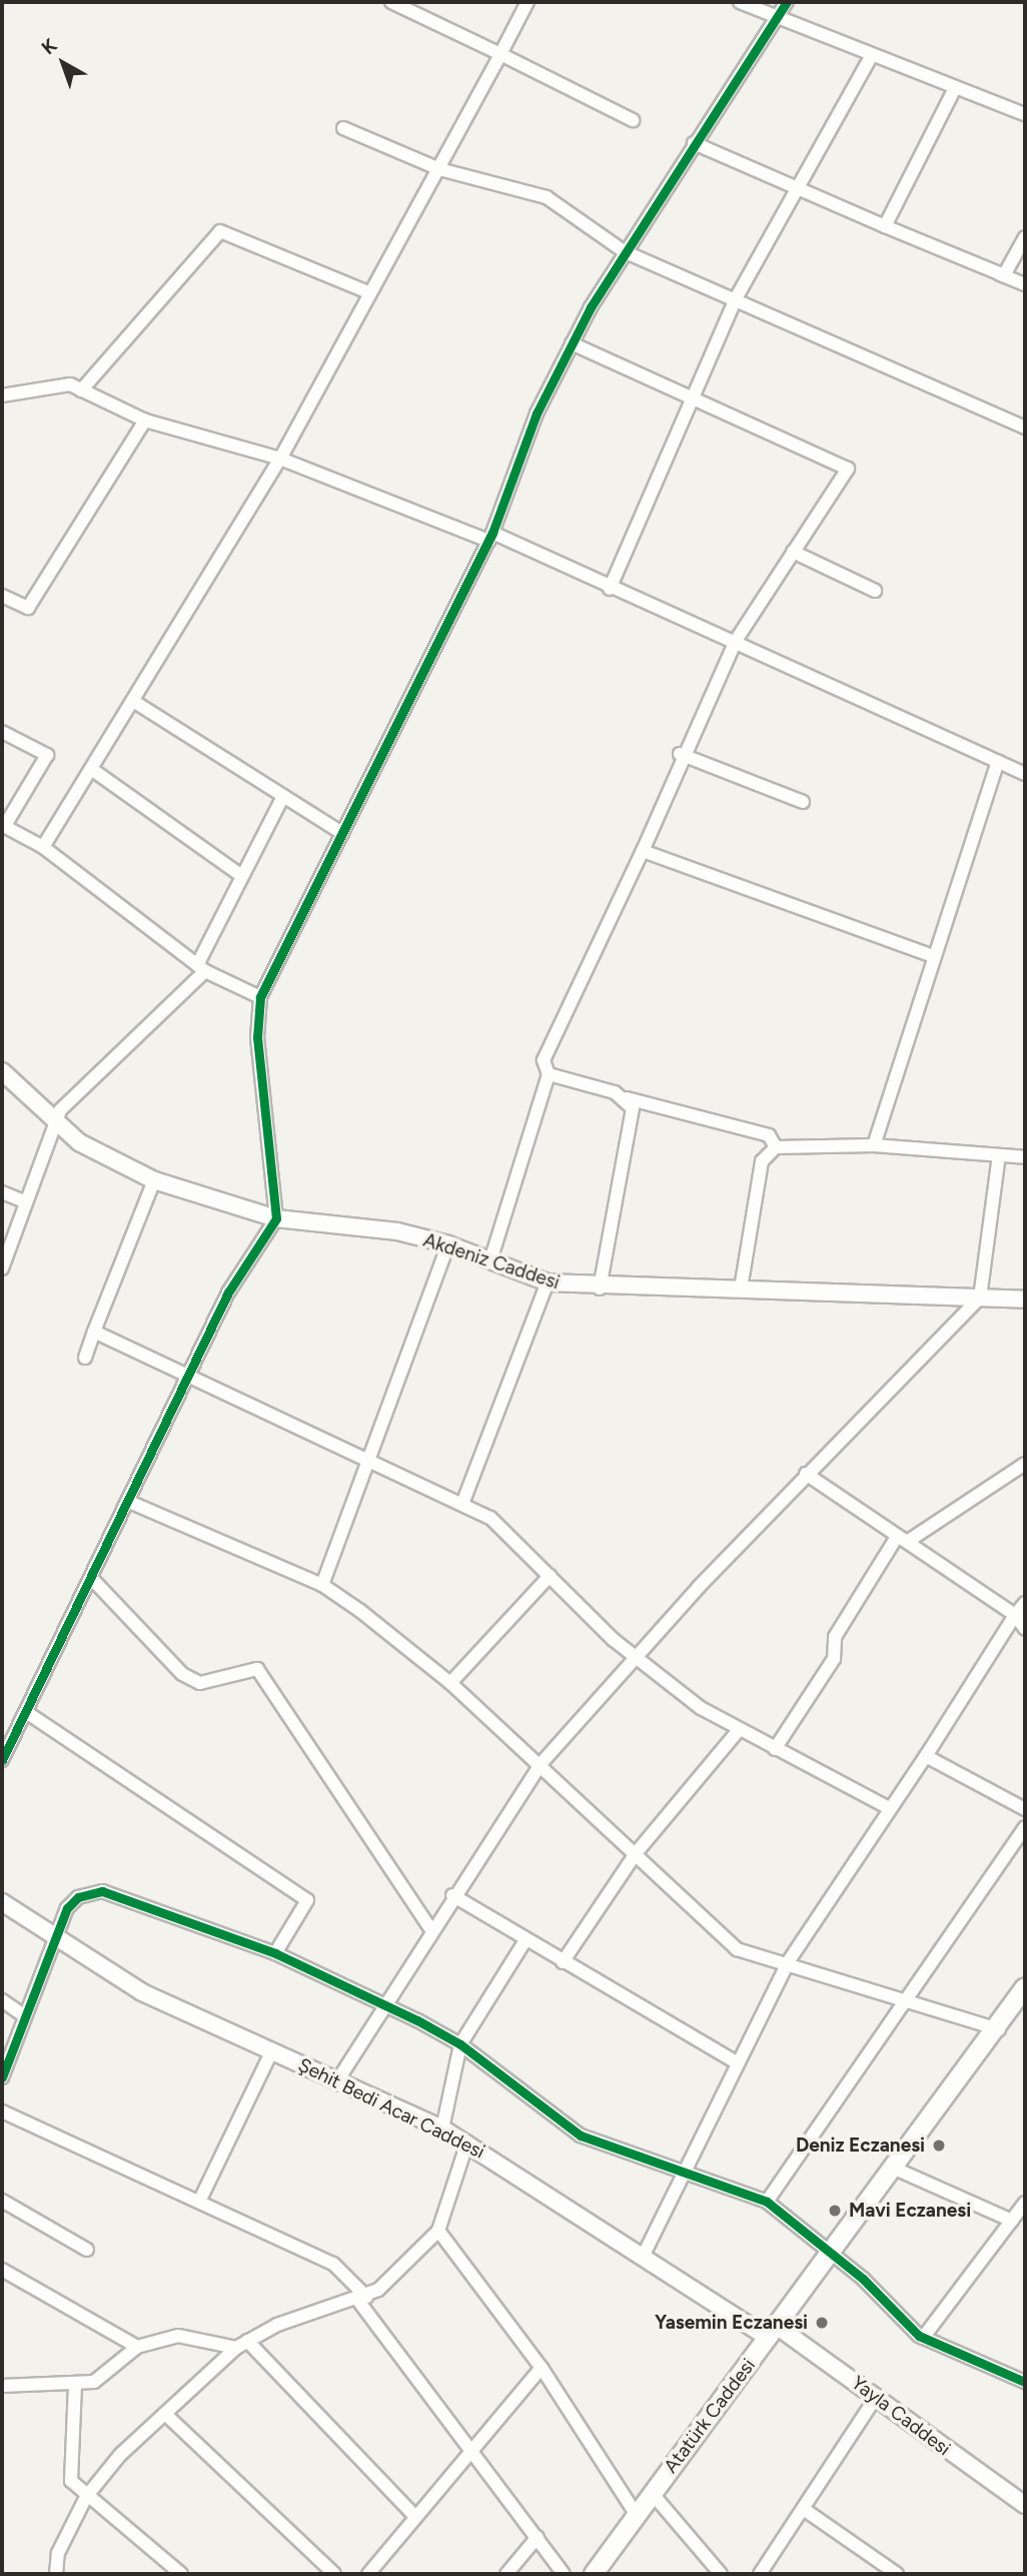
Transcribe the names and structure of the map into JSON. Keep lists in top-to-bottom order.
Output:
{
  "streets": {
    "main road": ["Atatürk Caddesi"],
    "street": ["Akdeniz Caddesi", "Şehit Bedi Acar Caddesi", "Yayla Caddesi"]
  },
  "crossings": [
    ["Şehit Bedi Acar Caddesi", "Atatürk Caddesi"],
    ["Şehit Bedi Acar Caddesi", "Yayla Caddesi"],
    ["Atatürk Caddesi", "Yayla Caddesi"]
  ],
  "places": ["Deniz Eczanesi", "Mavi Eczanesi", "Yasemin Eczanesi"],
  "north": "top left"
}
